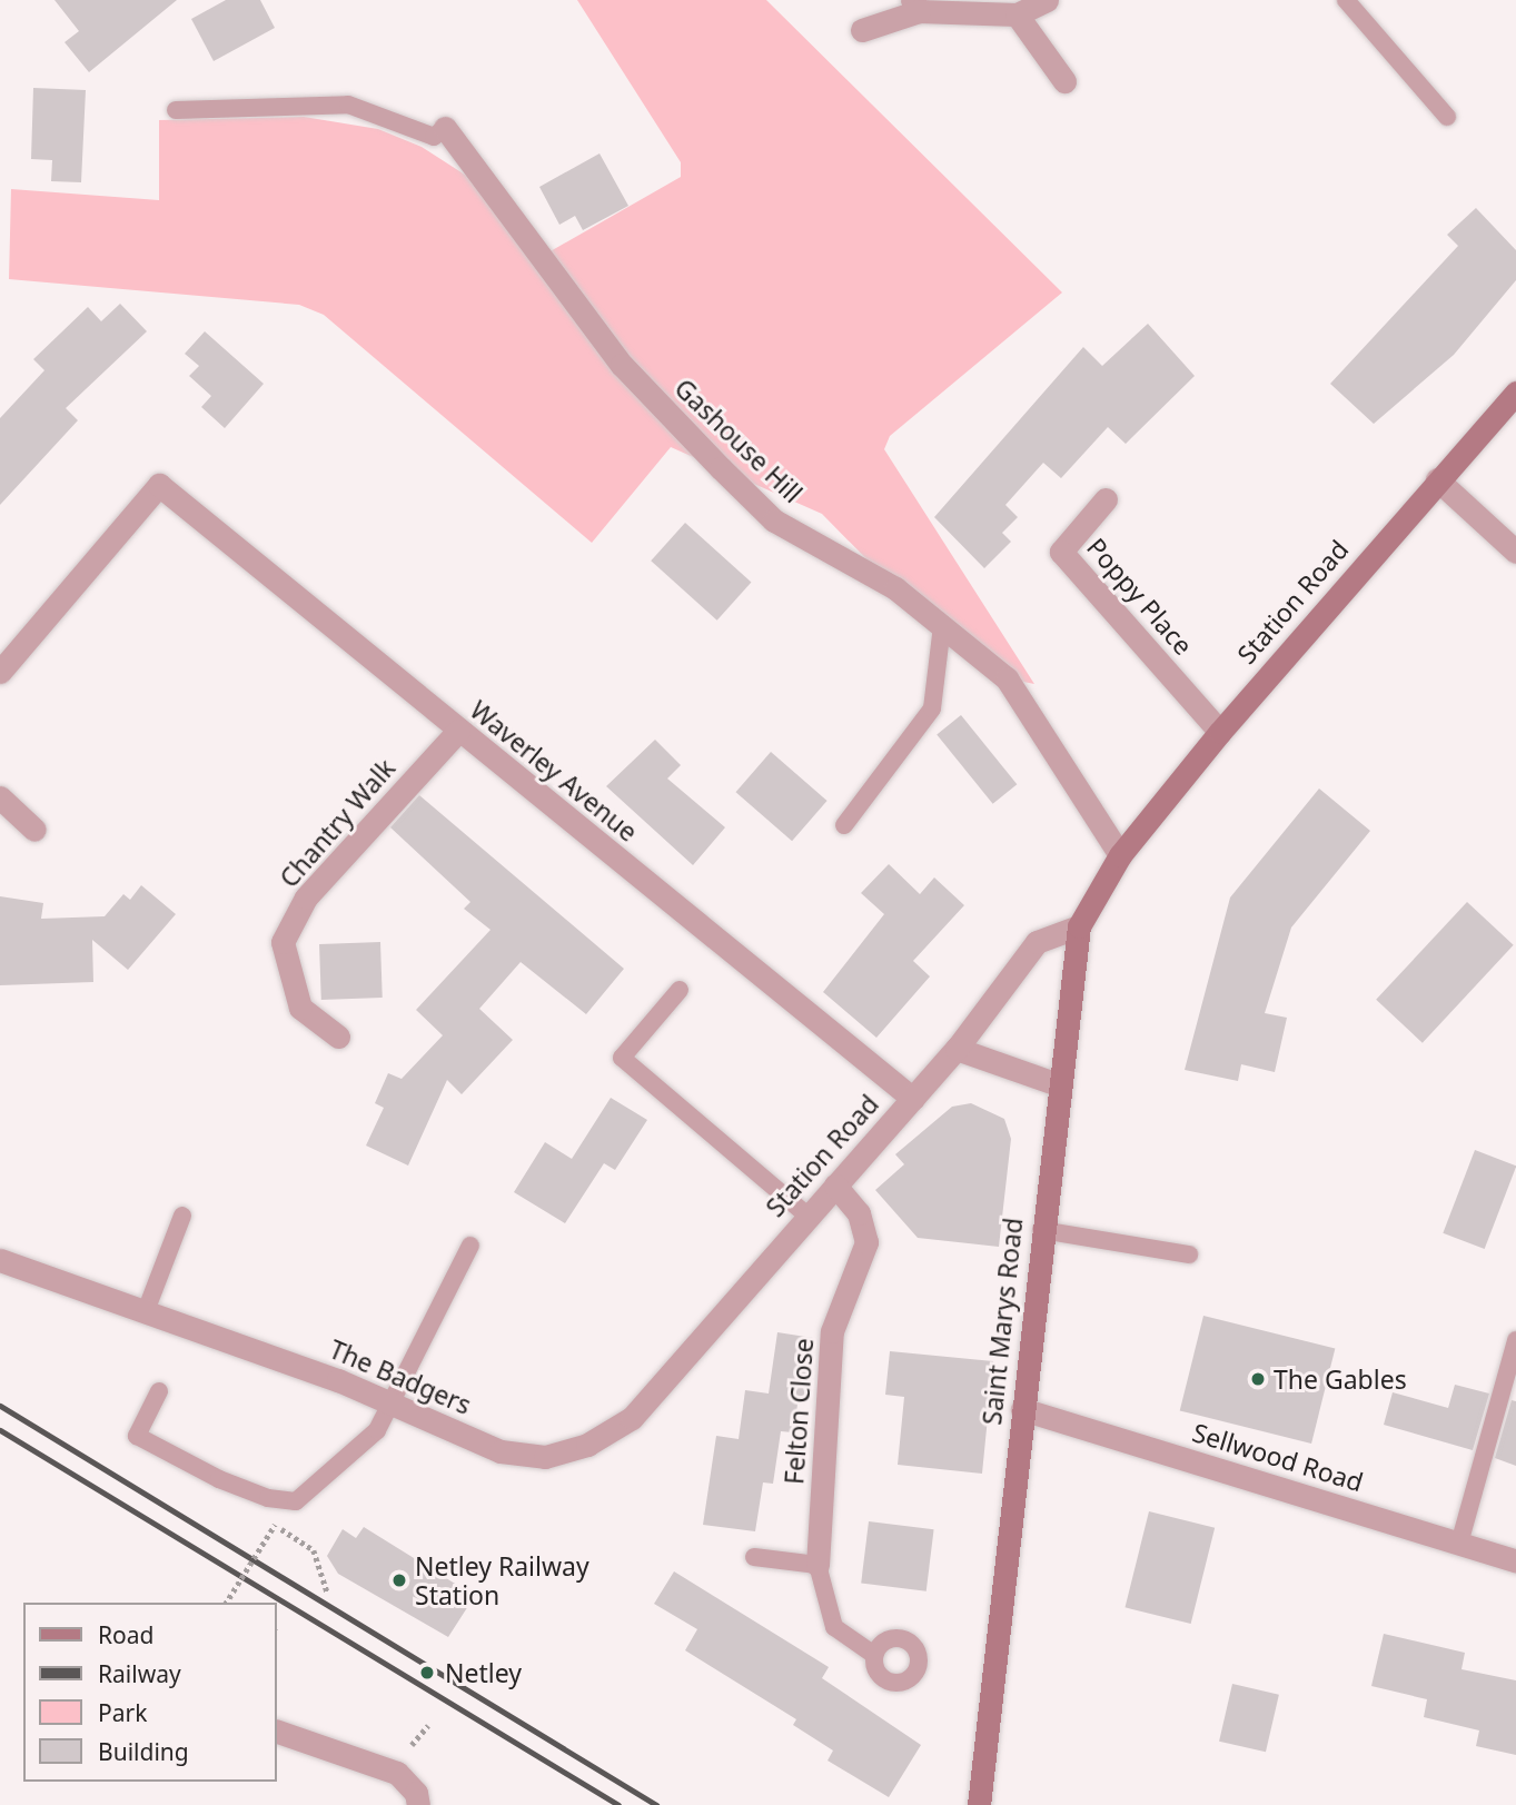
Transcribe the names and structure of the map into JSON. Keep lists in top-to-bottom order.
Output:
{
  "streets": {
    "street": [
      "Gashouse Hill",
      "Poppy Place",
      "Station Road",
      "Waverley Avenue",
      "Chantry Walk",
      "Saint Marys Road",
      "The Badgers",
      "Felton Close",
      "Sellwood Road"
    ]
  },
  "crossings": [
    ["Gashouse Hill", "Station Road"],
    ["Gashouse Hill", "Saint Marys Road"],
    ["Poppy Place", "Station Road"],
    ["Station Road", "Waverley Avenue"],
    ["Station Road", "Saint Marys Road"],
    ["Station Road", "The Badgers"],
    ["Station Road", "Felton Close"],
    ["Waverley Avenue", "Chantry Walk"],
    ["Saint Marys Road", "Sellwood Road"]
  ],
  "places": ["The Gables", "Netley Railway Station", "Netley"],
  "legend": [
    "Road",
    "Railway",
    "Park",
    "Building"
  ]
}
